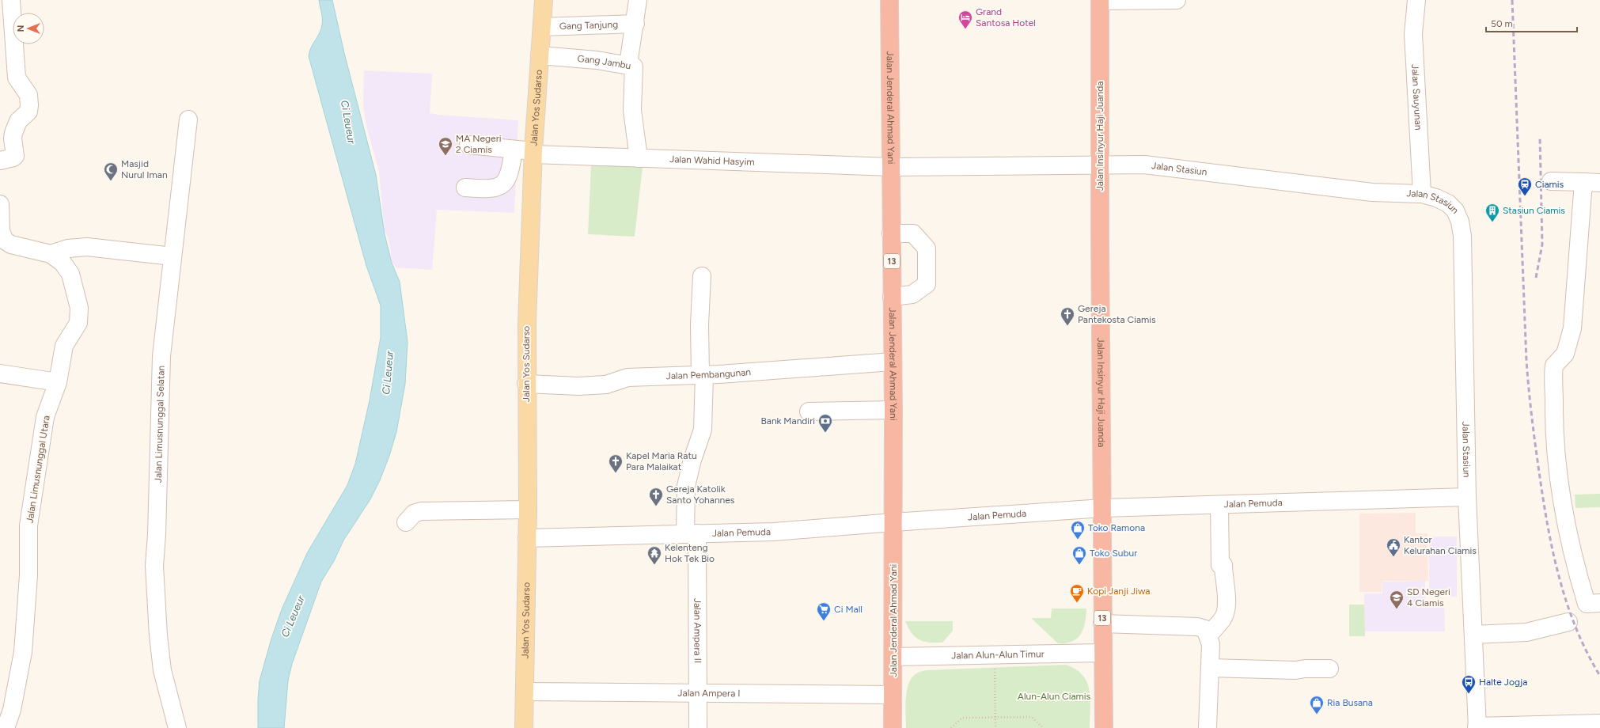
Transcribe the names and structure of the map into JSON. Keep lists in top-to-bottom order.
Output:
{
  "streets": {
    "highway": ["Jalan Jenderal Ahmad Yani", "Jalan Insinyur Haji Juanda", "13"],
    "main road": ["Jalan Yos Sudarso"],
    "street": [
      "Gang Tanjung",
      "Gang Jambu",
      "Jalan Sauyunan",
      "Jalan Wahid Hasyim",
      "Jalan Stasiun",
      "Jalan Pembangunan",
      "Jalan Limusnunggal Selatan",
      "Jalan Limusnunggal Utara",
      "Jalan Pemuda",
      "Jalan Ampera II",
      "Jalan Alun-Alun Timur",
      "Jalan Ampera I"
    ]
  },
  "crossings": [
    ["Gang Tanjung", "Jalan Yos Sudarso"],
    ["Gang Jambu", "Jalan Yos Sudarso"],
    ["Gang Jambu", "Jalan Wahid Hasyim"],
    ["Jalan Sauyunan", "Jalan Stasiun"],
    ["Jalan Yos Sudarso", "Jalan Wahid Hasyim"],
    ["Jalan Yos Sudarso", "Jalan Pembangunan"],
    ["Jalan Yos Sudarso", "Jalan Pemuda"],
    ["Jalan Yos Sudarso", "Jalan Ampera I"],
    ["Jalan Jenderal Ahmad Yani", "Jalan Wahid Hasyim"],
    ["Jalan Jenderal Ahmad Yani", "Jalan Stasiun"],
    ["Jalan Jenderal Ahmad Yani", "Jalan Pembangunan"],
    ["Jalan Jenderal Ahmad Yani", "Jalan Pemuda"],
    ["Jalan Jenderal Ahmad Yani", "Jalan Alun-Alun Timur"],
    ["Jalan Jenderal Ahmad Yani", "Jalan Ampera I"],
    ["Jalan Insinyur Haji Juanda", "Jalan Stasiun"],
    ["Jalan Insinyur Haji Juanda", "Jalan Pemuda"],
    ["Jalan Insinyur Haji Juanda", "Jalan Alun-Alun Timur"],
    ["Jalan Wahid Hasyim", "Jalan Stasiun"],
    ["Jalan Stasiun", "Jalan Pemuda"],
    ["Jalan Pembangunan", "Jalan Ampera II"],
    ["Jalan Pemuda", "Jalan Ampera II"],
    ["Jalan Ampera II", "Jalan Ampera I"]
  ],
  "water": ["Ci Leueur"],
  "parks": ["Alun-Alun Ciamis"],
  "places": {
    "hotel": ["Grand Santosa Hotel"],
    "school or university": ["MA Negeri 2 Ciamis", "SD Negeri 4 Ciamis"],
    "mosque": ["Masjid Nurul Iman"],
    "station": ["Ciamis"],
    "building": ["Stasiun Ciamis"],
    "church": ["Gereja Pantekosta Ciamis", "Kapel Maria Ratu Para Malaikat", "Gereja Katolik Santo Yohannes"],
    "bank": ["Bank Mandiri"],
    "shop": ["Toko Ramona", "Toko Subur", "Ria Busana"],
    "public building": ["Kantor Kelurahan Ciamis"],
    "temple": ["Kelenteng Hok Tek Bio"],
    "cafe": ["Kopi Janji Jiwa"],
    "supermarket": ["Ci Mall"],
    "bus stop": ["Halte Jogja"]
  },
  "scale_bar": "50 m",
  "north": "left"
}
